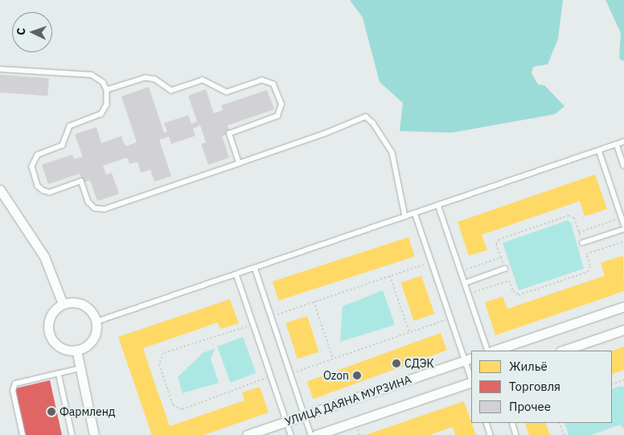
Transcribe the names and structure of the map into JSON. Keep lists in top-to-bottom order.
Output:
{
  "streets": {
    "street": ["УЛИЦА ДАЯНА МУРЗИНА"]
  },
  "places": ["СДЭК", "Ozon", "Фармленд"],
  "legend": ["Жильё", "Торговля", "Прочее"],
  "north": "left"
}
